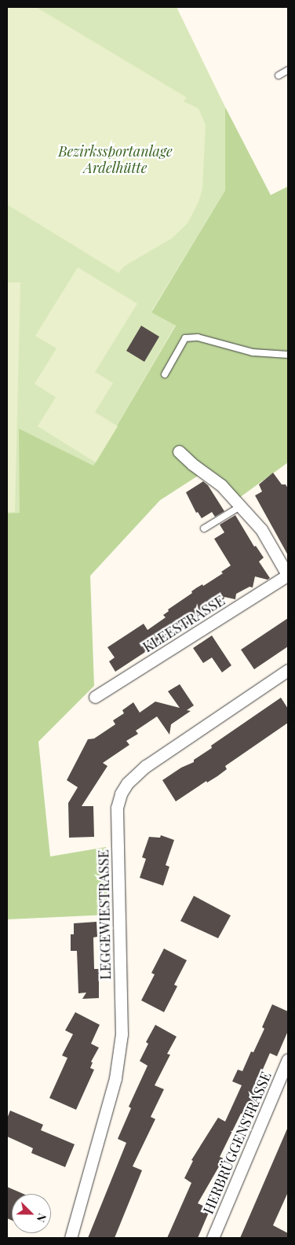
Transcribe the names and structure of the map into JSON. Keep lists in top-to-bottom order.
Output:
{
  "streets": {
    "street": ["KLEESTRASSE", "LEGGEWIESTRASSE", "HERBRÜGGENSTRASSE"]
  },
  "parks": ["Bezirkssportanlage Ardelhütte"],
  "north": "bottom right"
}
